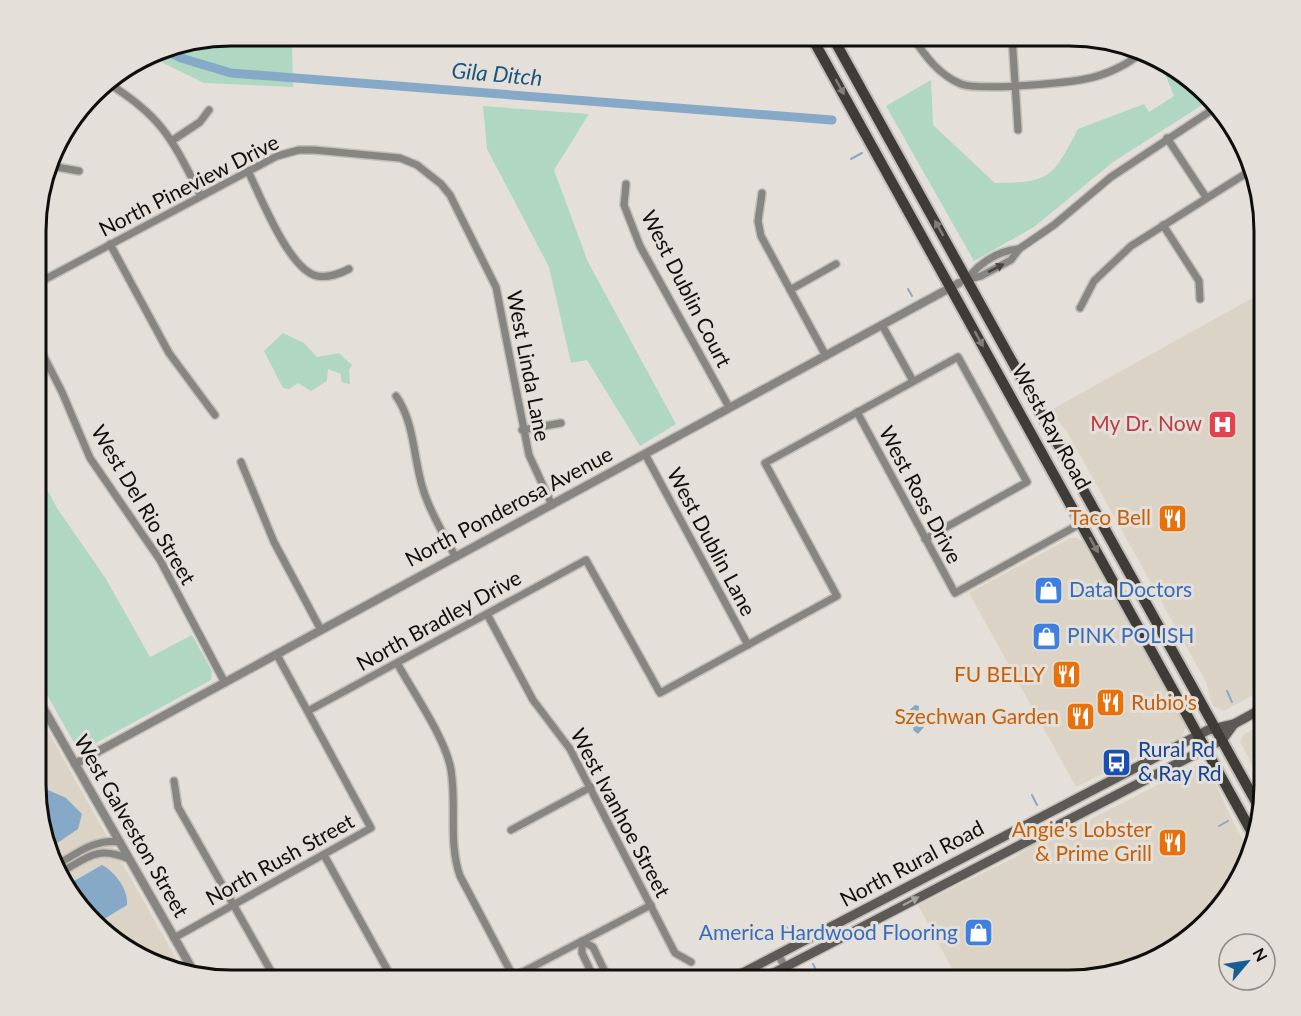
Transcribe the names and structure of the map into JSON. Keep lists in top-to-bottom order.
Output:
{
  "streets": {
    "main road": ["West Ray Road", "North Rural Road"],
    "street": [
      "North Pineview Drive",
      "West Dublin Court",
      "West Linda Lane",
      "West Ross Drive",
      "West Del Rio Street",
      "North Ponderosa Avenue",
      "West Dublin Lane",
      "North Bradley Drive",
      "West Ivanhoe Street",
      "West Galveston Street",
      "North Rush Street"
    ]
  },
  "crossings": [
    ["North Pineview Drive", "West Linda Lane"],
    ["West Dublin Court", "North Ponderosa Avenue"],
    ["West Linda Lane", "North Ponderosa Avenue"],
    ["West Ray Road", "West Ross Drive"],
    ["West Ray Road", "North Ponderosa Avenue"],
    ["West Ray Road", "North Rural Road"],
    ["West Del Rio Street", "North Ponderosa Avenue"],
    ["North Ponderosa Avenue", "West Dublin Lane"],
    ["North Ponderosa Avenue", "West Galveston Street"],
    ["West Dublin Lane", "North Bradley Drive"],
    ["North Bradley Drive", "West Ivanhoe Street"],
    ["North Bradley Drive", "North Rush Street"],
    ["West Galveston Street", "North Rush Street"]
  ],
  "water": ["Gila Ditch"],
  "places": {
    "hospital": ["My Dr. Now"],
    "restaurant": [
      "Taco Bell",
      "FU BELLY",
      "Rubio's",
      "Szechwan Garden",
      "Angie's Lobster & Prime Grill"
    ],
    "shop": ["Data Doctors", "PINK POLISH", "America Hardwood Flooring"],
    "bus stop": ["Rural Rd & Ray Rd"]
  },
  "north": "top right"
}
